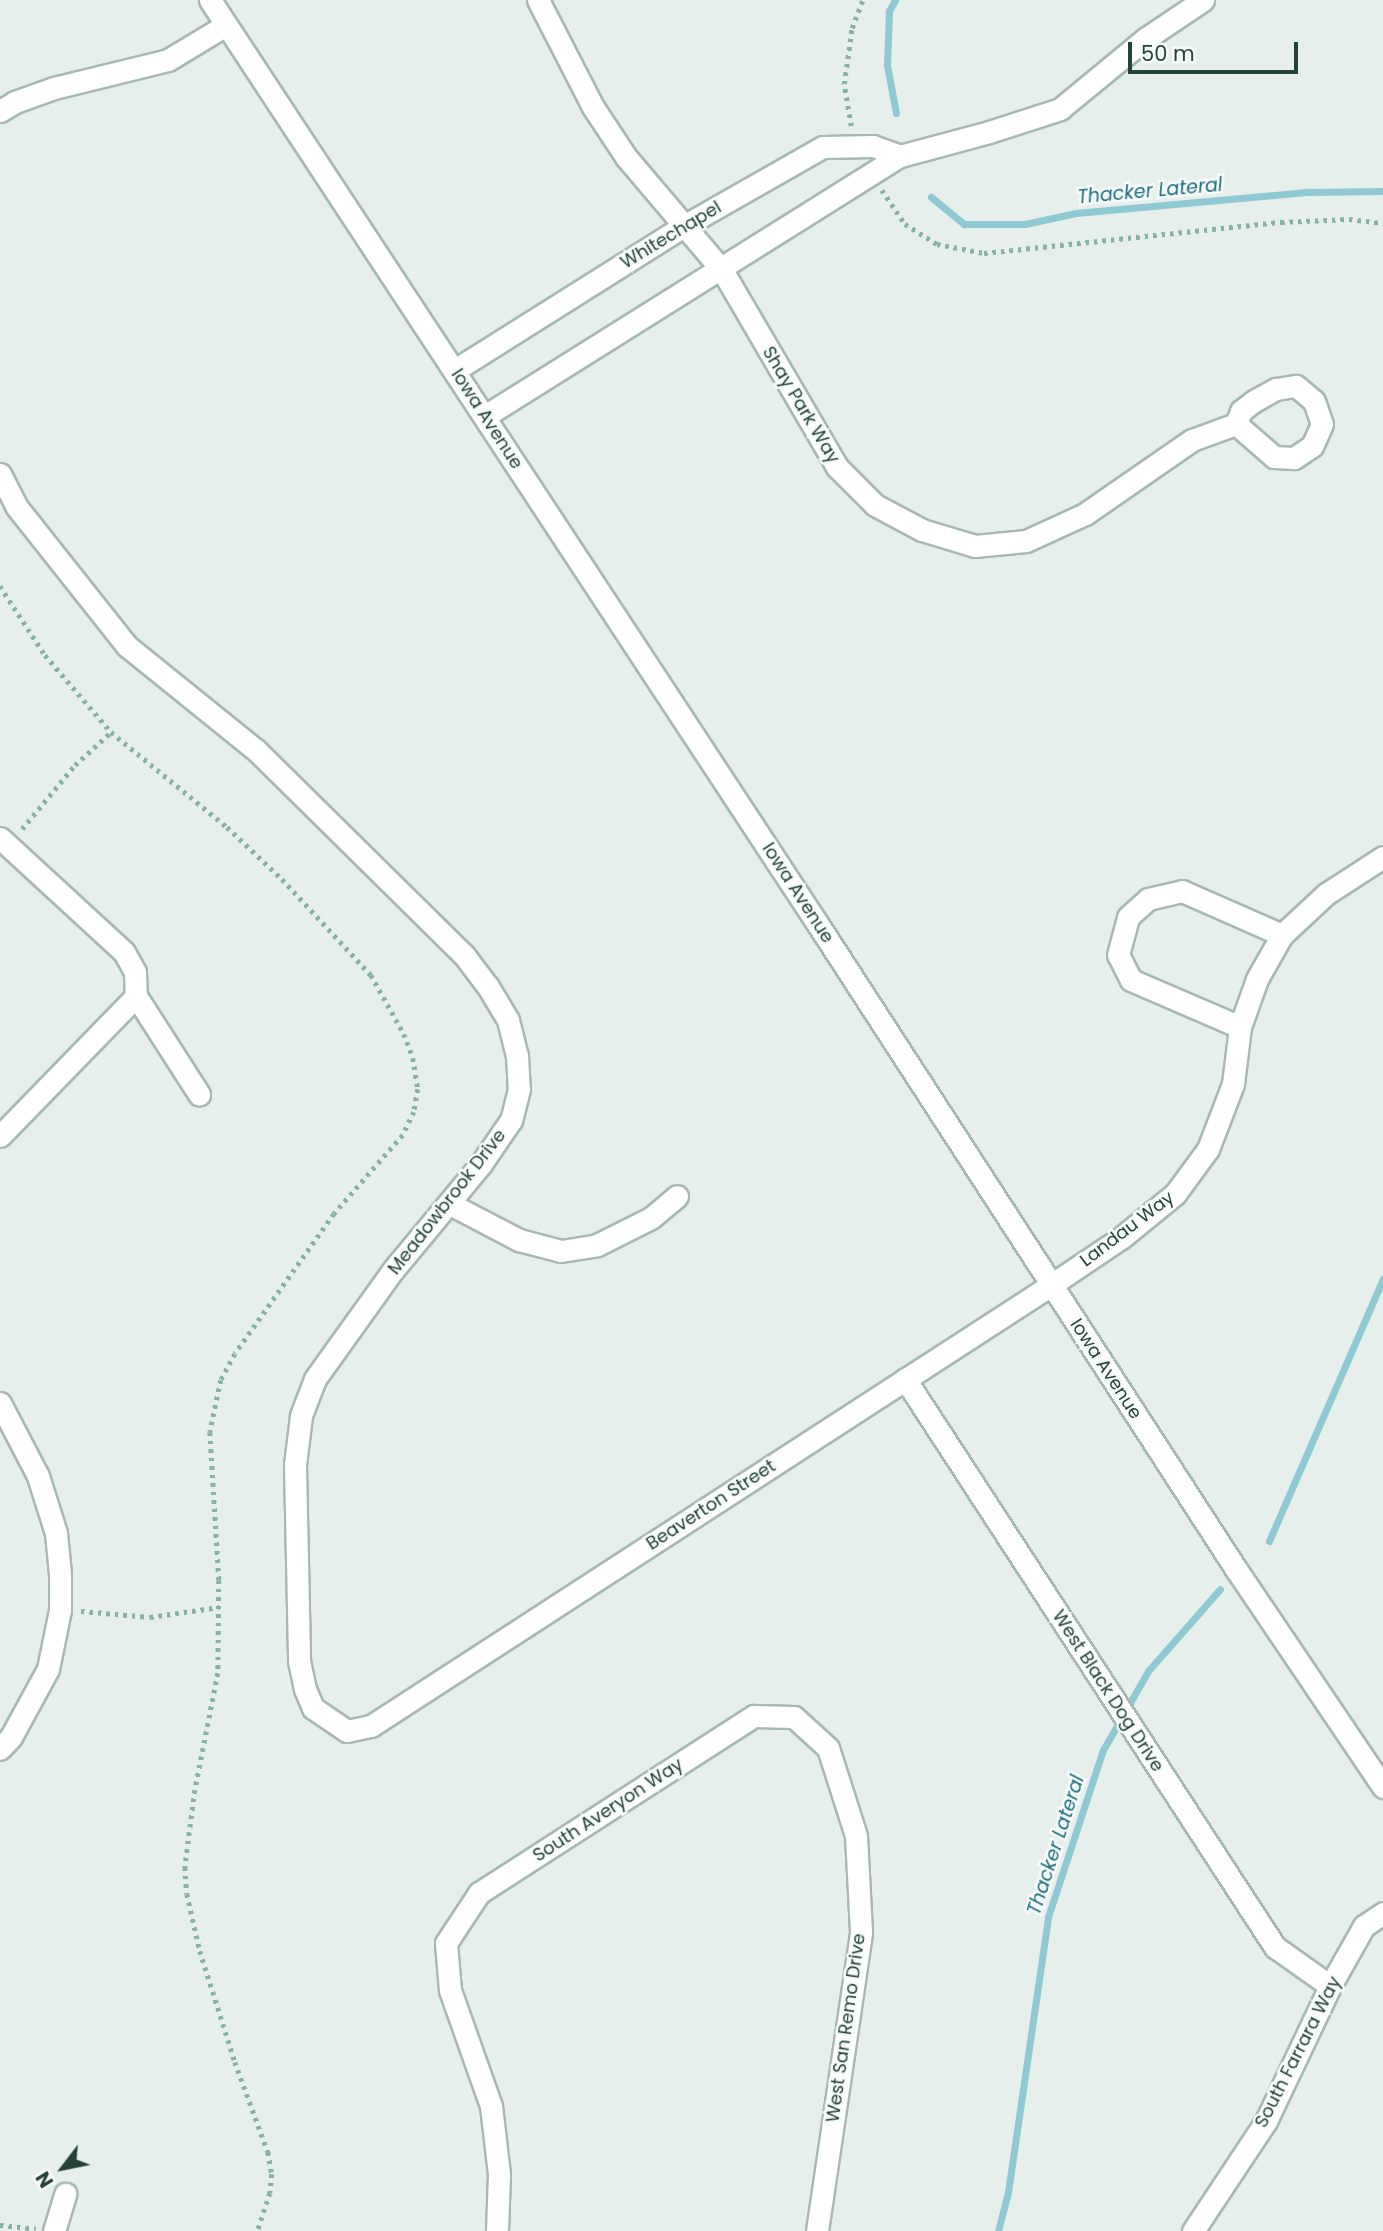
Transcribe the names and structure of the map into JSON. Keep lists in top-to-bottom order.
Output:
{
  "streets": {
    "street": [
      "Whitechapel",
      "Shay Park Way",
      "Iowa Avenue",
      "Meadowbrook Drive",
      "Landau Way",
      "Beaverton Street",
      "West Black Dog Drive",
      "South Averyon Way",
      "West San Remo Drive",
      "South Farrara Way"
    ]
  },
  "crossings": [
    ["Whitechapel", "Shay Park Way"],
    ["Whitechapel", "Iowa Avenue"],
    ["Iowa Avenue", "Landau Way"],
    ["Iowa Avenue", "Beaverton Street"],
    ["Meadowbrook Drive", "Beaverton Street"],
    ["Landau Way", "Beaverton Street"],
    ["Beaverton Street", "West Black Dog Drive"],
    ["West Black Dog Drive", "South Farrara Way"],
    ["South Averyon Way", "West San Remo Drive"]
  ],
  "water": ["Thacker Lateral"],
  "scale_bar": "50 m",
  "north": "bottom left"
}
